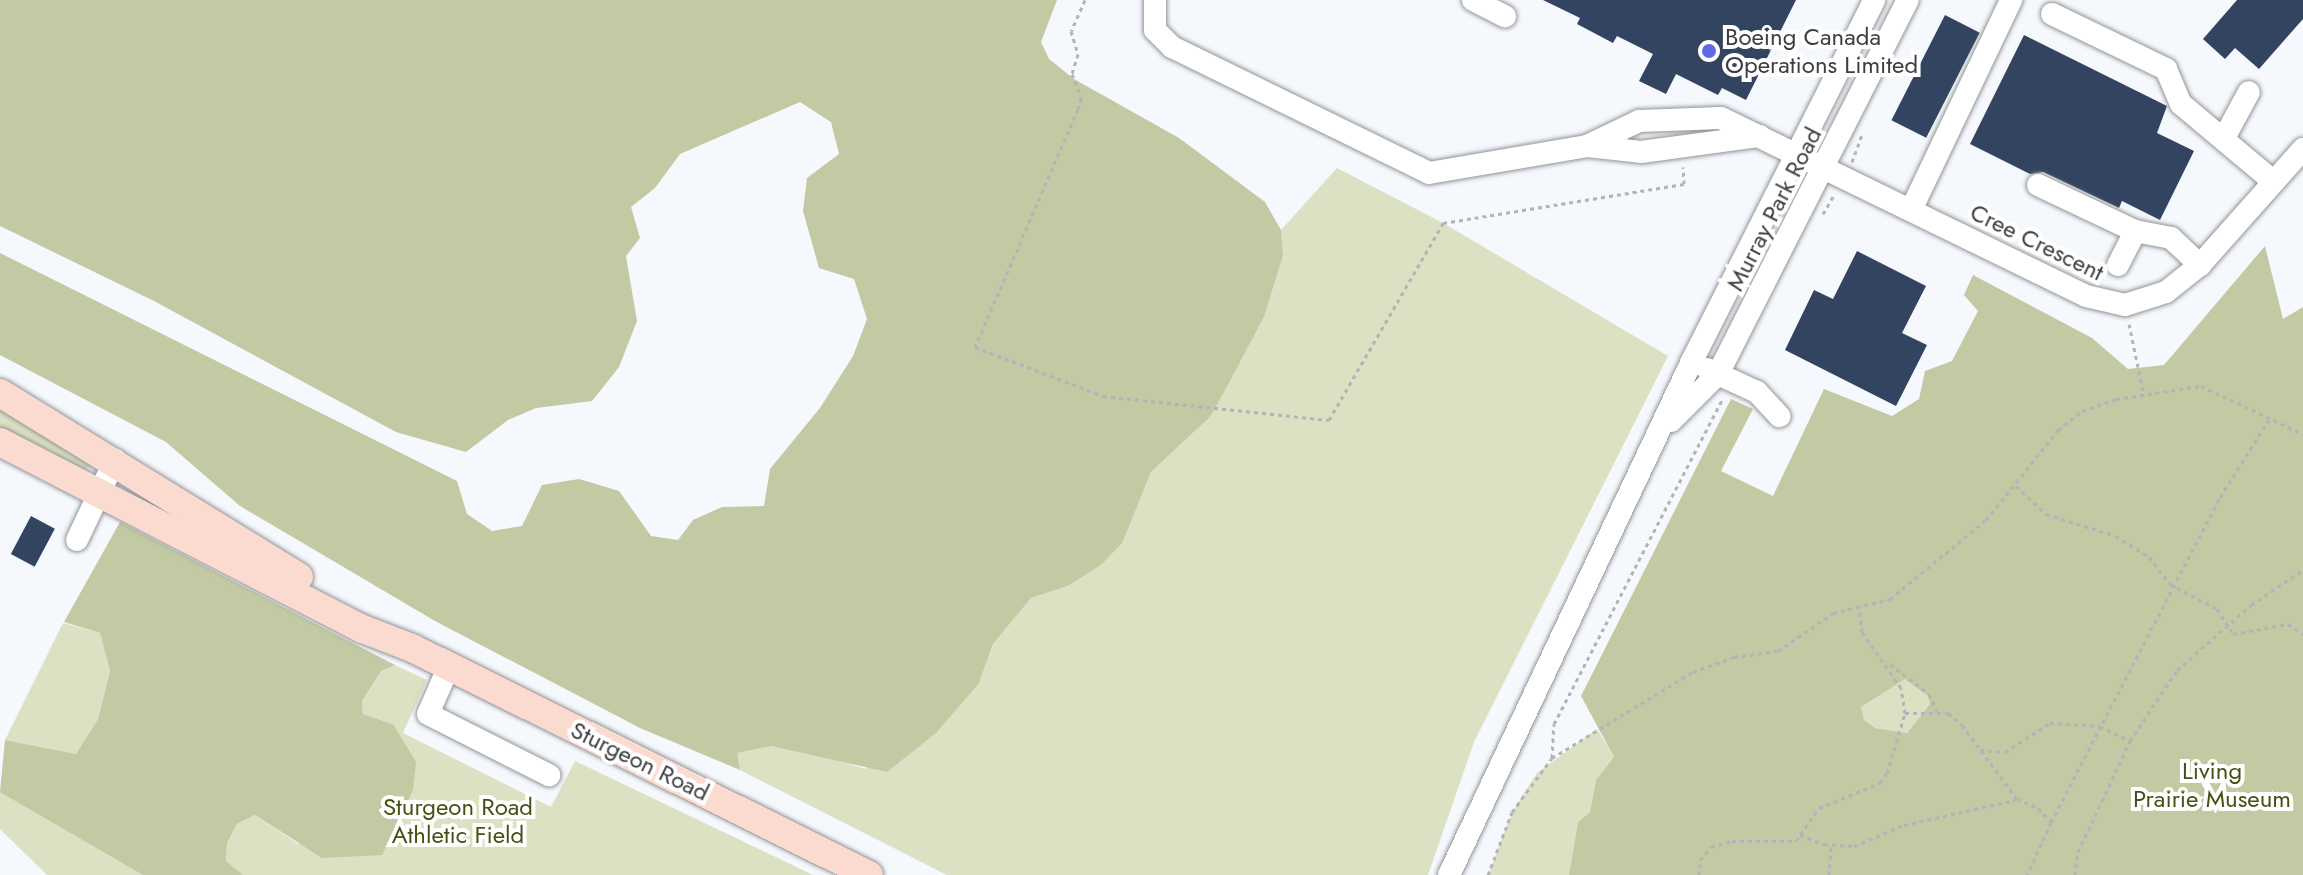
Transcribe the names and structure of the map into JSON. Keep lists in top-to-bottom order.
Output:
{
  "streets": {
    "main road": ["Sturgeon Road"],
    "street": ["Murray Park Road", "Cree Crescent"]
  },
  "crossings": [
    ["Murray Park Road", "Cree Crescent"]
  ],
  "parks": ["Living Prairie Museum", "Sturgeon Road Athletic Field"],
  "places": ["Boeing Canada Operations Limited"]
}
